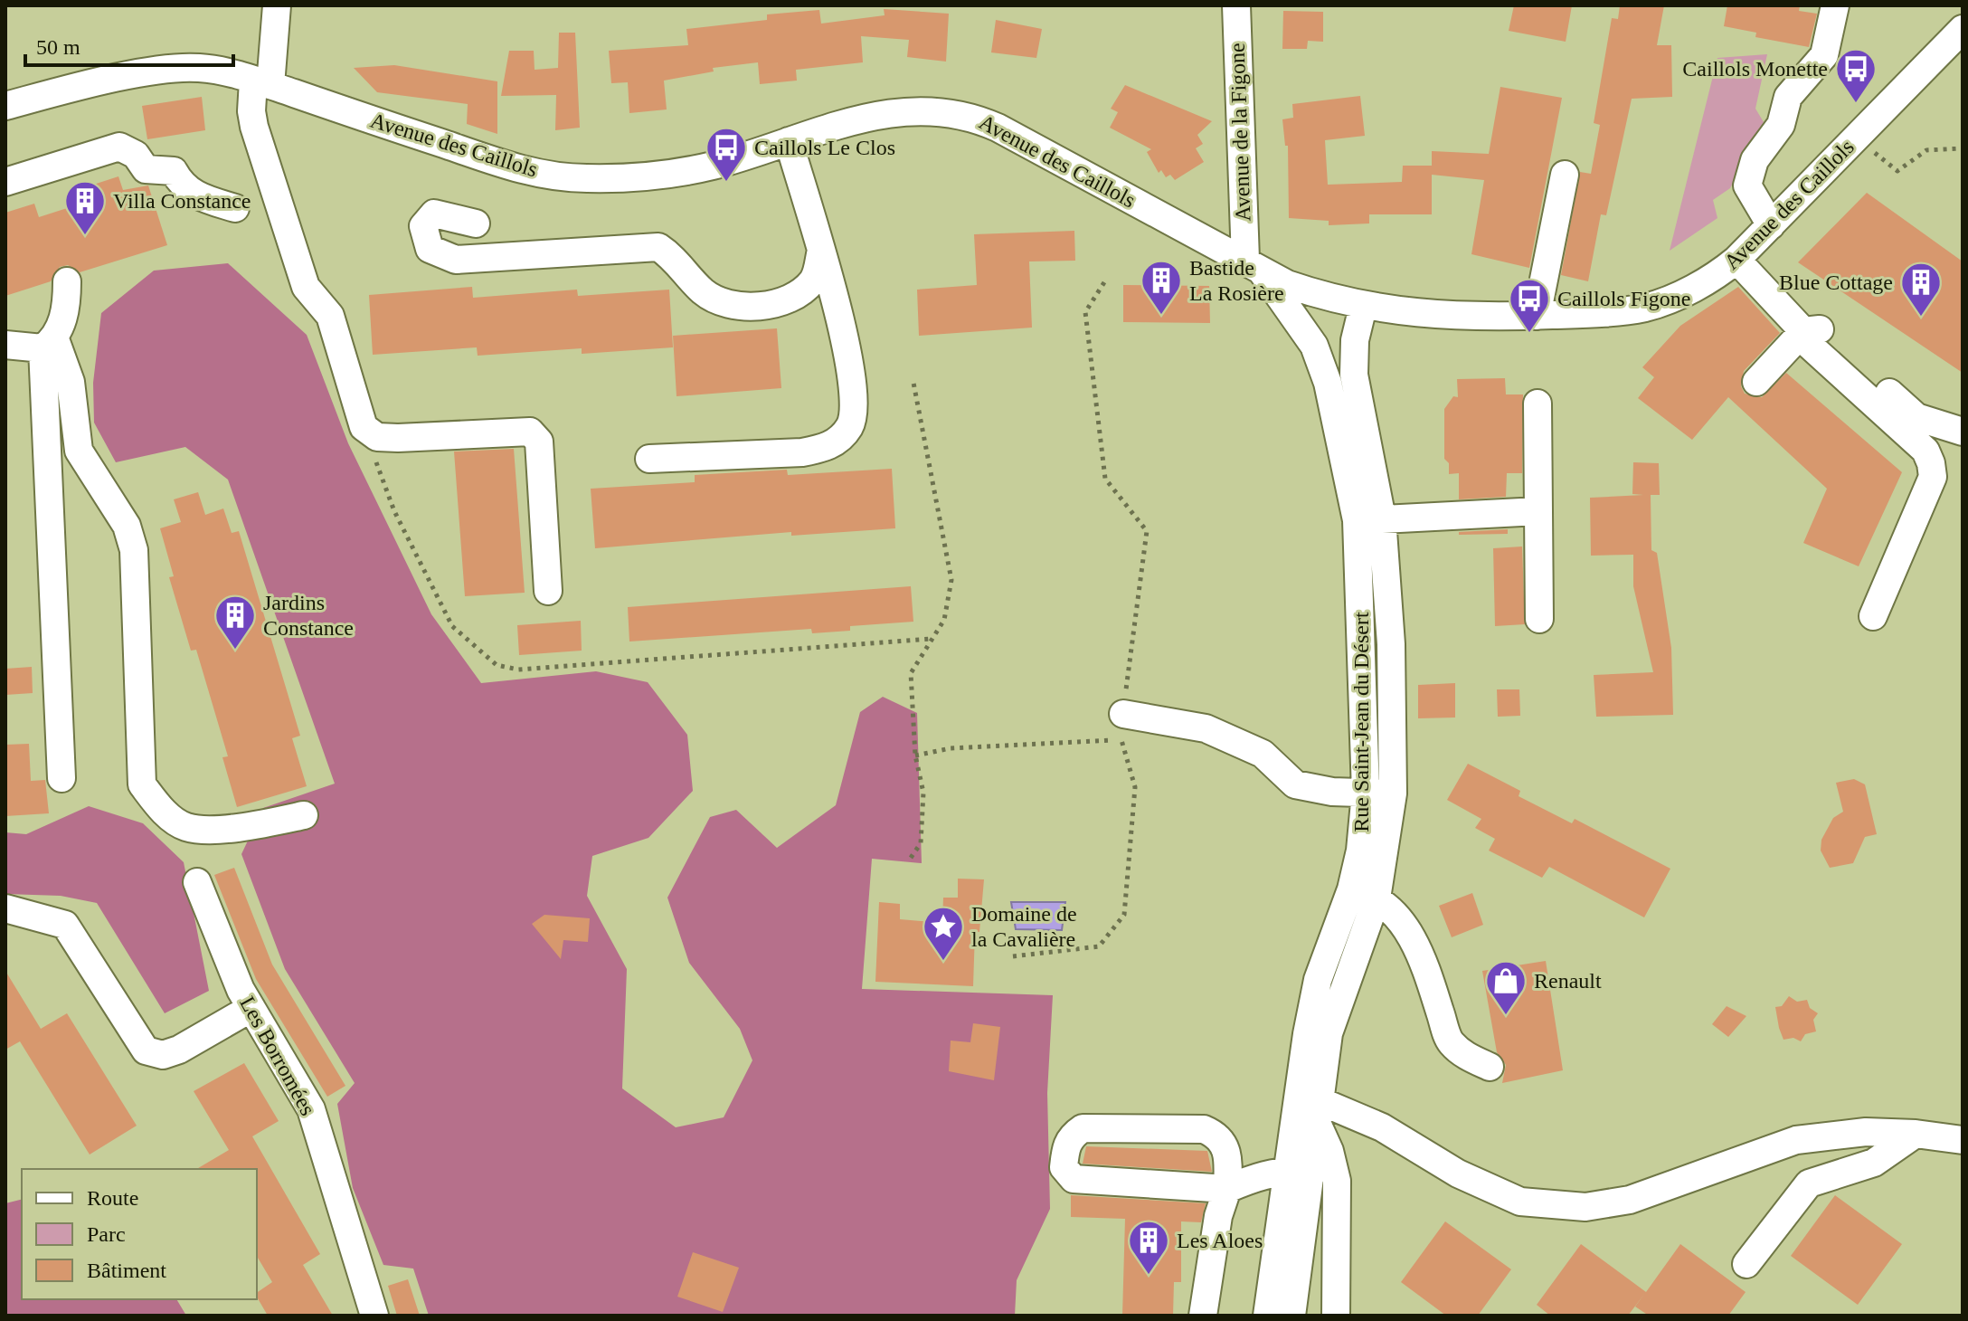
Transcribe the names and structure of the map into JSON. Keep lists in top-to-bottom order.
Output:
{
  "streets": {
    "street": [
      "Avenue de la Figone",
      "Avenue des Caillols",
      "Rue Saint-Jean du Désert",
      "Les Borromées"
    ]
  },
  "crossings": [
    ["Avenue de la Figone", "Avenue des Caillols"],
    ["Avenue de la Figone", "Rue Saint-Jean du Désert"],
    ["Avenue des Caillols", "Rue Saint-Jean du Désert"]
  ],
  "places": {
    "bus stop": ["Caillols Monette", "Caillols Le Clos", "Caillols Figone"],
    "building": [
      "Villa Constance",
      "Bastide La Rosière",
      "Blue Cottage",
      "Jardins Constance",
      "Les Aloes"
    ],
    "place": ["Domaine de la Cavalière"],
    "shop": ["Renault"]
  },
  "legend": ["Route", "Parc", "Bâtiment"],
  "scale_bar": "50 m"
}
